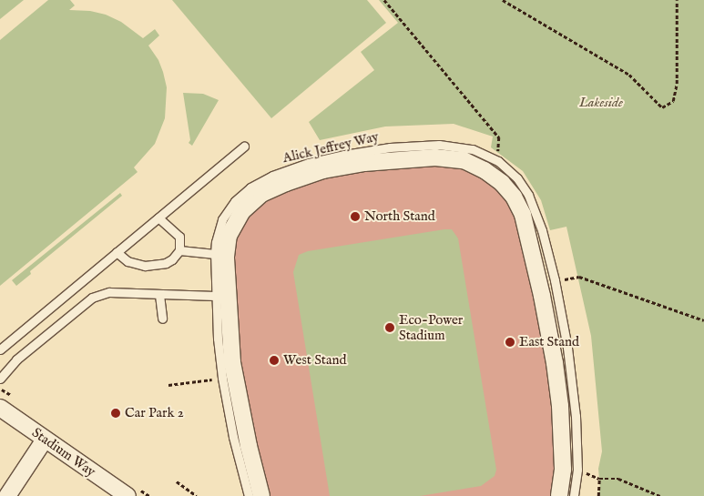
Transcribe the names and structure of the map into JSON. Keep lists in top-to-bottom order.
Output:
{
  "streets": {
    "street": ["Stadium Way"],
    "lane": ["Alick Jeffrey Way"]
  },
  "parks": ["Lakeside"],
  "places": [
    "North Stand",
    "Eco-Power Stadium",
    "East Stand",
    "West Stand",
    "Car Park 2"
  ]
}
